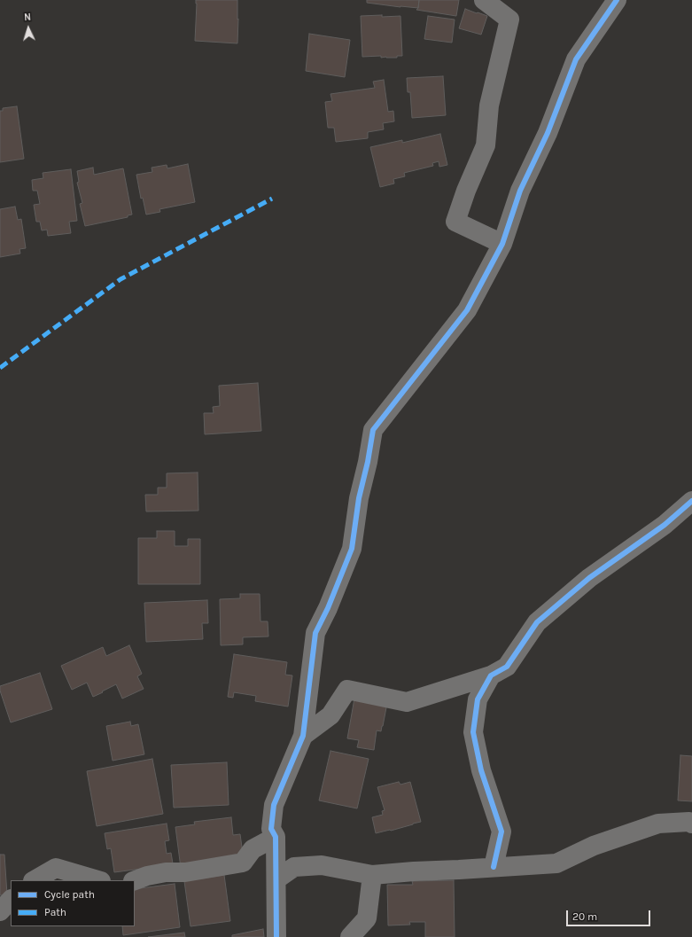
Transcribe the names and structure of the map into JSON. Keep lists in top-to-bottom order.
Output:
{
  "legend": ["Cycle path", "Path"],
  "scale_bar": "20 m",
  "north": "top"
}
